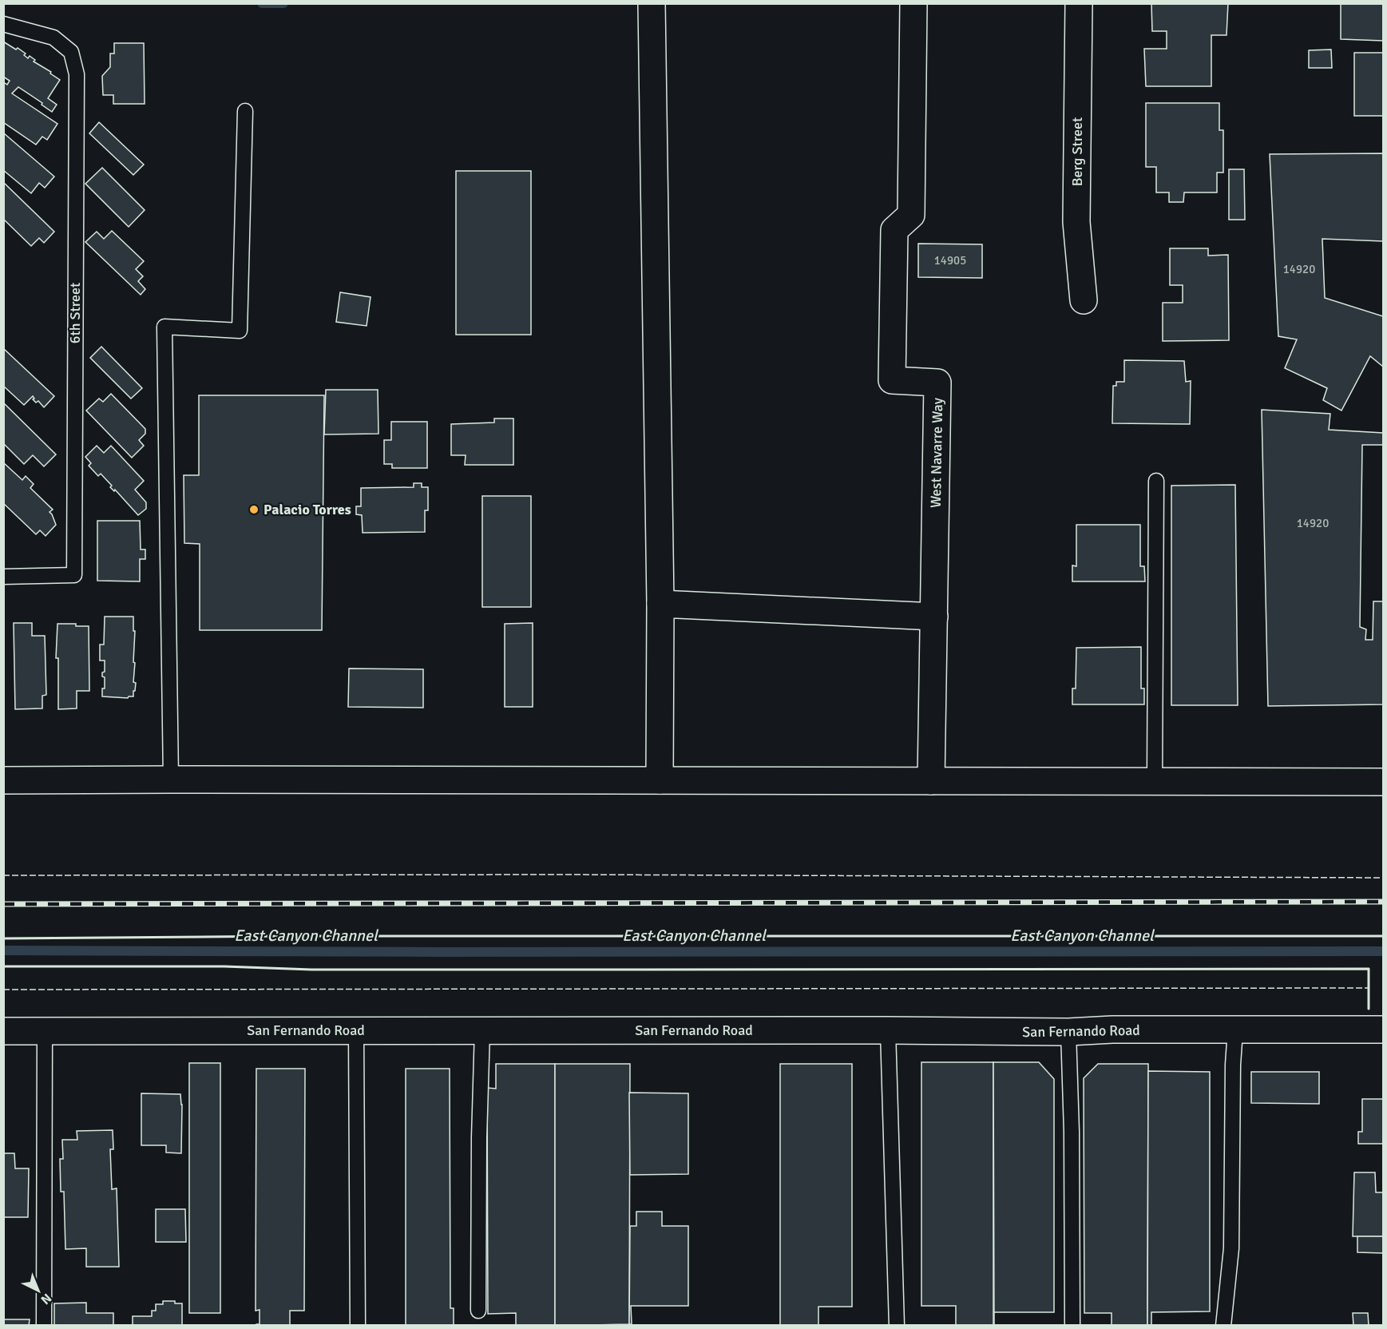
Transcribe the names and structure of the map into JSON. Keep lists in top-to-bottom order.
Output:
{
  "streets": {
    "street": ["Berg Street", "West Navarre Way", "San Fernando Road"],
    "lane": ["6th Street"]
  },
  "water": ["East Canyon Channel"],
  "places": ["Palacio Torres"],
  "house_numbers": ["14905", "14920", "14920"],
  "north": "bottom right"
}
